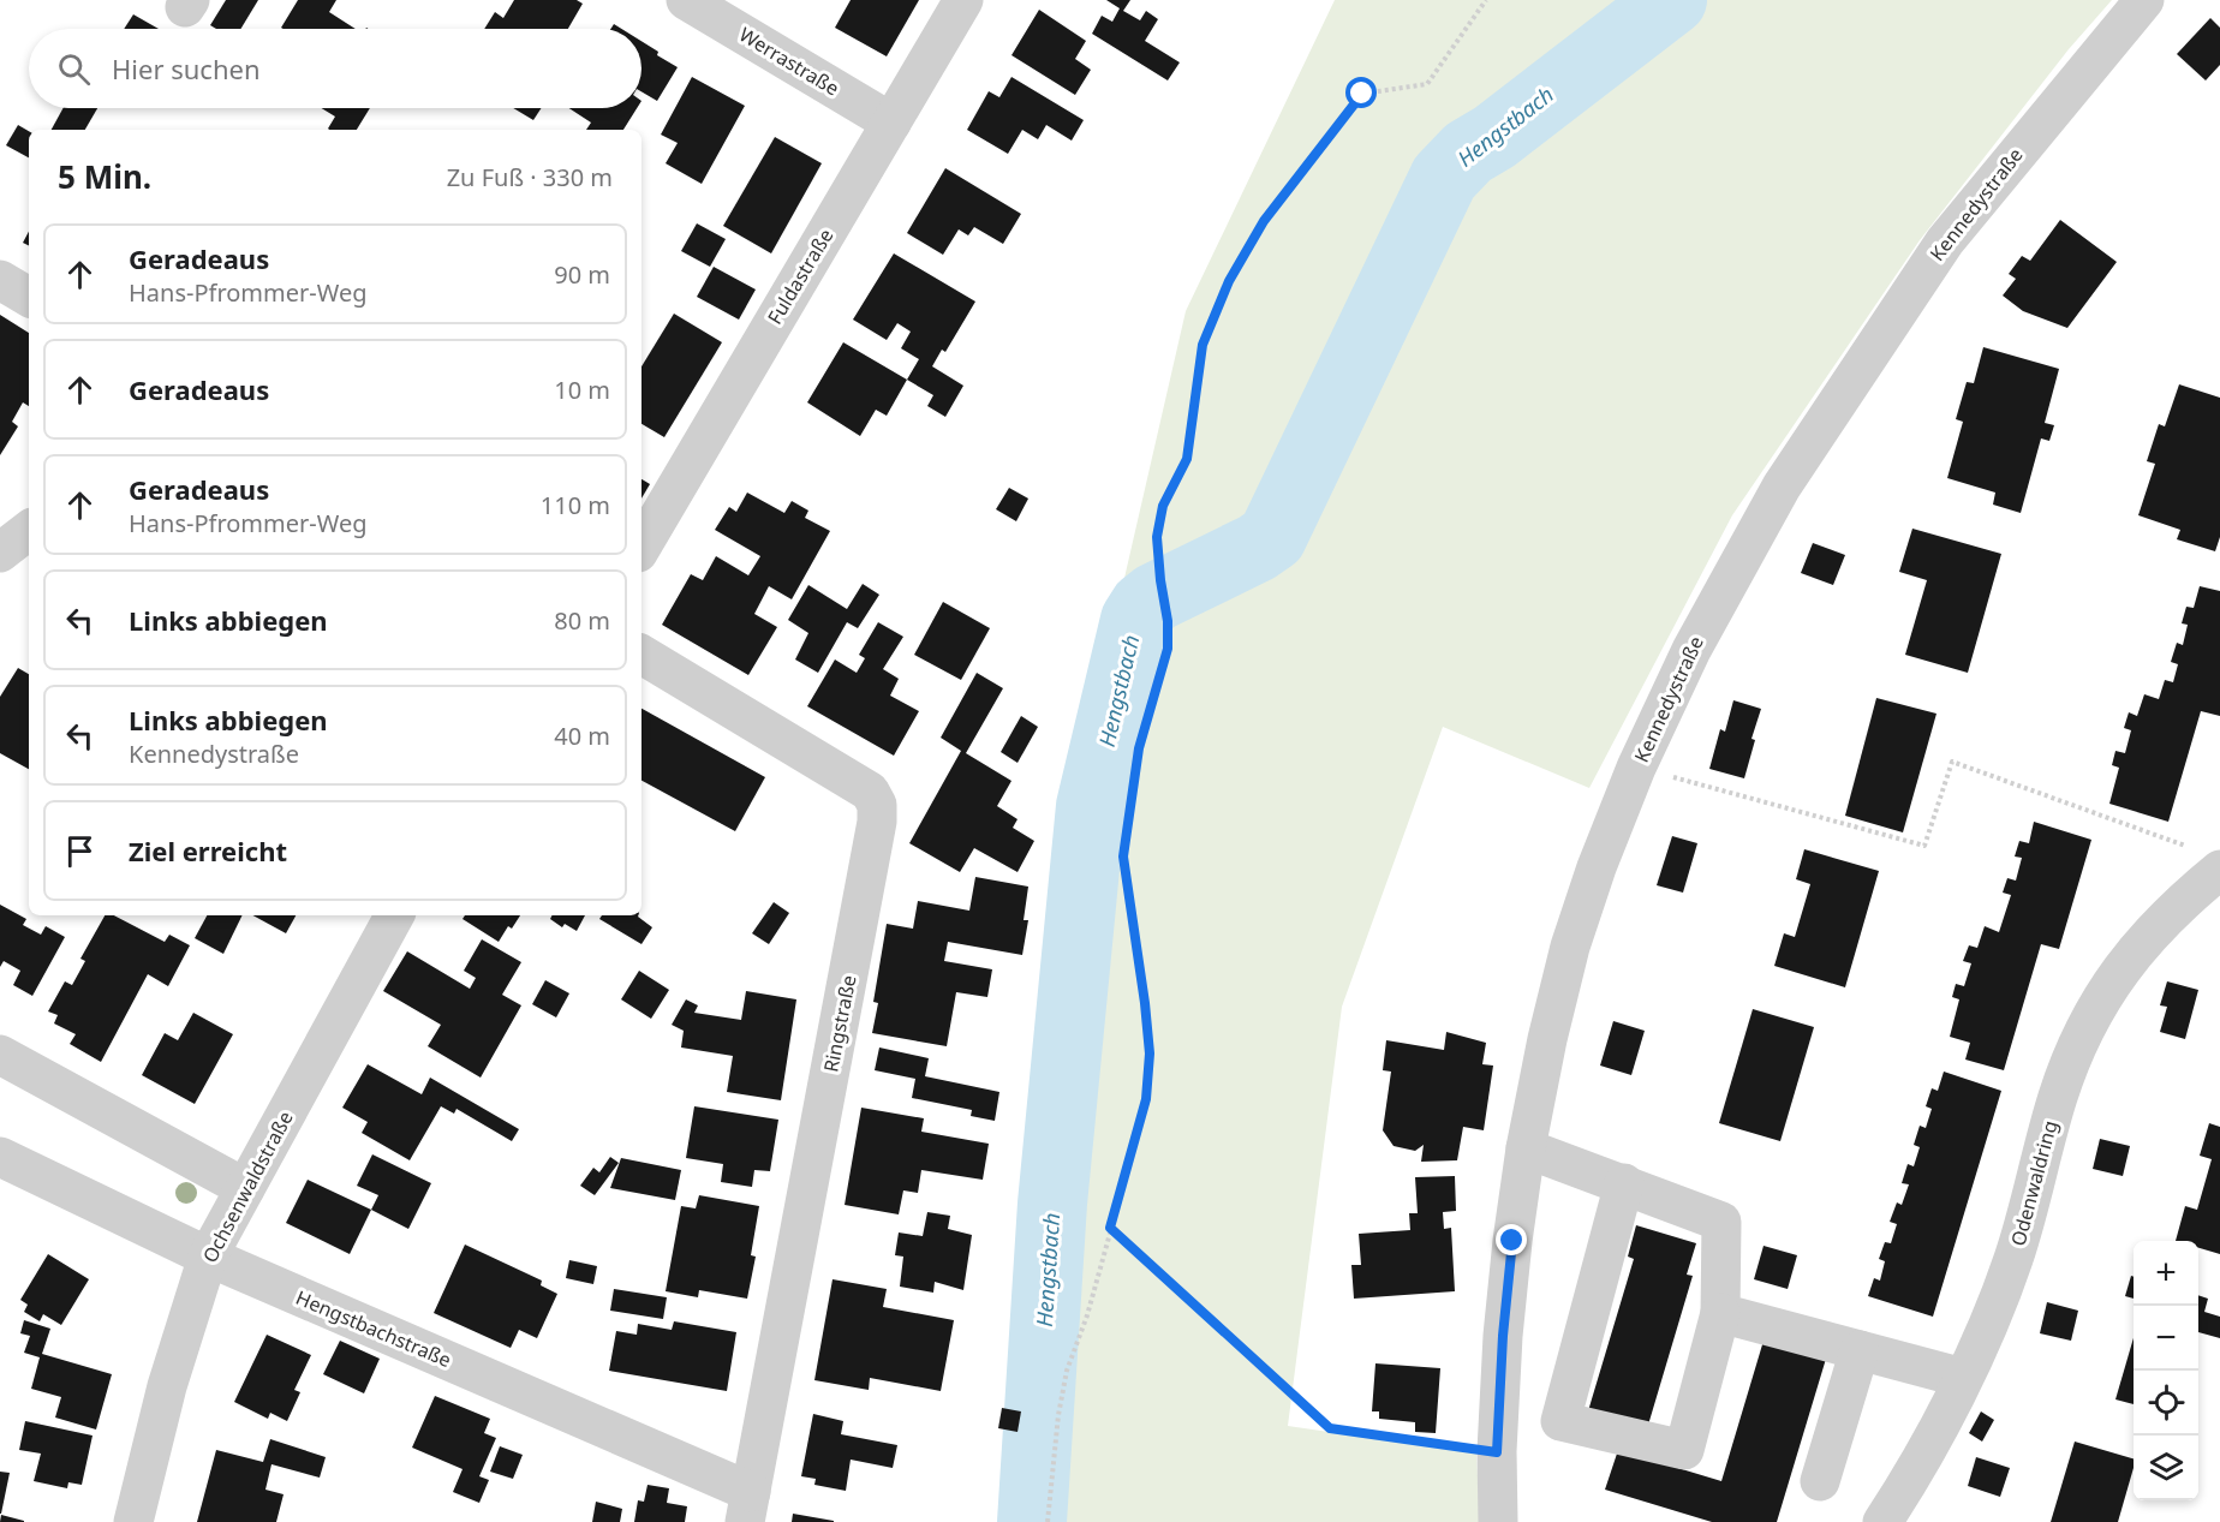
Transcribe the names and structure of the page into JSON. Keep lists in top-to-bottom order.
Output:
{
  "streets": {
    "street": [
      "Werrastraße",
      "Kennedystraße",
      "Fuldastraße",
      "Ringstraße",
      "Odenwaldring",
      "Ochsenwaldstraße",
      "Hengstbachstraße"
    ]
  },
  "crossings": [
    ["Werrastraße", "Fuldastraße"],
    ["Ringstraße", "Hengstbachstraße"],
    ["Ochsenwaldstraße", "Hengstbachstraße"]
  ],
  "water": ["Hengstbach"],
  "page": {
    "search": "Hier suchen",
    "heading": ["5 Min.", "Zu Fuß · 330 m"],
    "list": [
      ["Geradeaus", "Hans-Pfrommer-Weg", "90 m"],
      ["Geradeaus", "10 m"],
      ["Geradeaus", "Hans-Pfrommer-Weg", "110 m"],
      ["Links abbiegen", "80 m"],
      ["Links abbiegen", "Kennedystraße", "40 m"],
      "Ziel erreicht"
    ],
    "map_buttons": ["+", "−"]
  }
}
